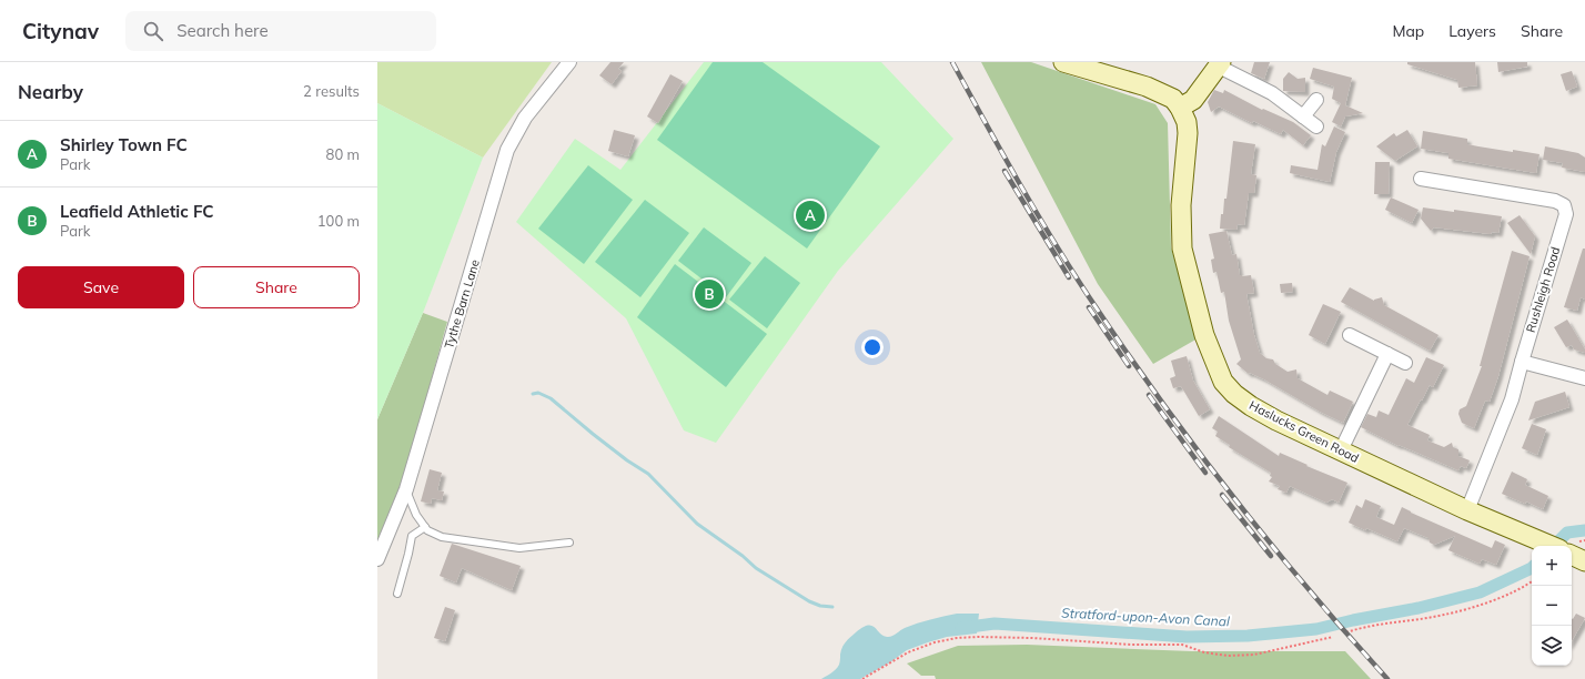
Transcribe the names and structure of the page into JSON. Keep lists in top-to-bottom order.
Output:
{
  "streets": {
    "street": ["Rushleigh Road", "Tythe Barn Lane", "Haslucks Green Road"]
  },
  "crossings": [
    ["Rushleigh Road", "Haslucks Green Road"]
  ],
  "water": ["Stratford-upon-Avon Canal"],
  "page": {
    "header": "Citynav",
    "search": "Search here",
    "nav": ["Map", "Layers", "Share"],
    "heading": ["Nearby", "2 results"],
    "list": [
      {
        "mark": "A",
        "name": "Shirley Town FC",
        "note": "Park",
        "value": "80 m"
      },
      {
        "mark": "B",
        "name": "Leafield Athletic FC",
        "note": "Park",
        "value": "100 m"
      }
    ],
    "pins": ["A", "B"],
    "buttons": ["Save", "Share"],
    "map_buttons": ["+", "−"]
  }
}
